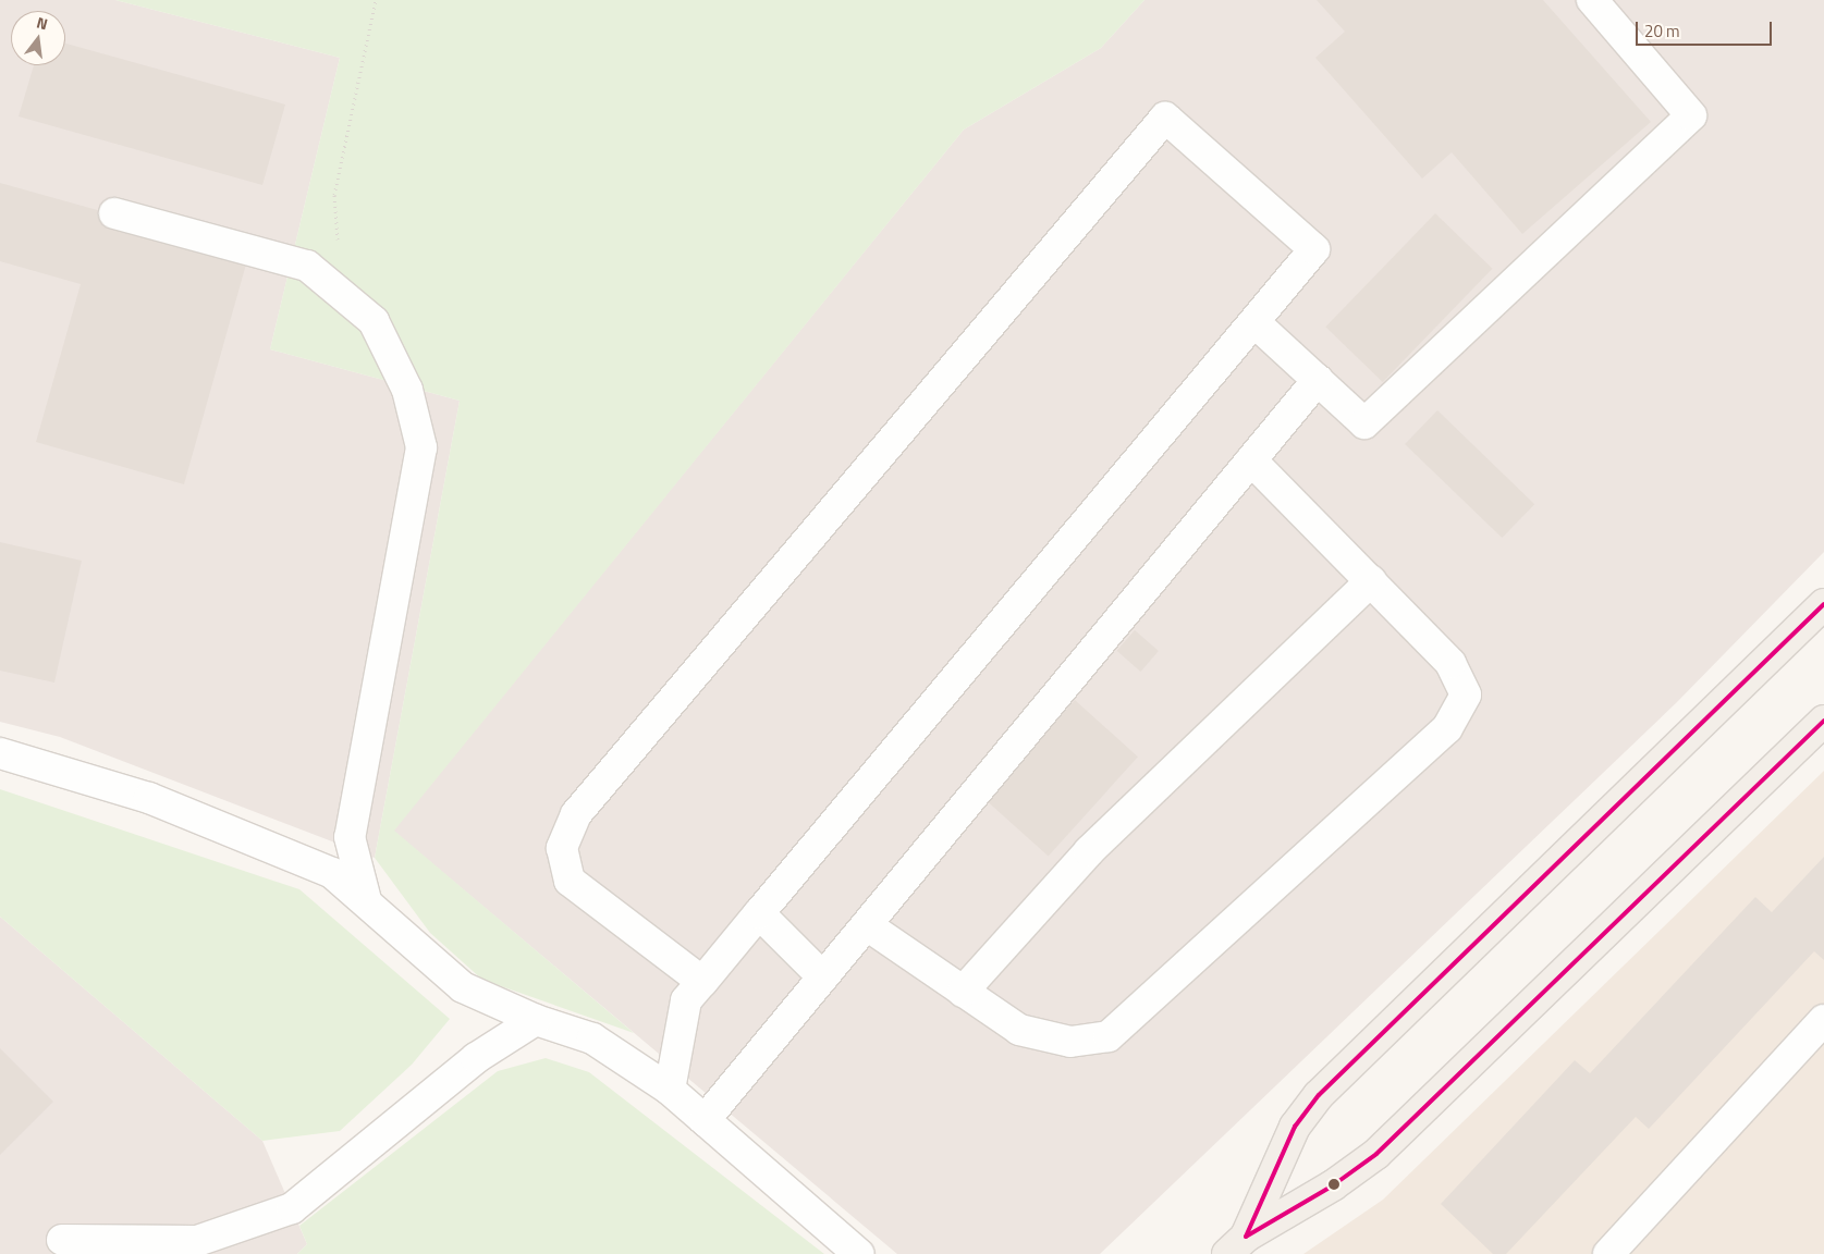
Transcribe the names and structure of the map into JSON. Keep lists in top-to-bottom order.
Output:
{
  "scale_bar": "20 m",
  "north": "top"
}
